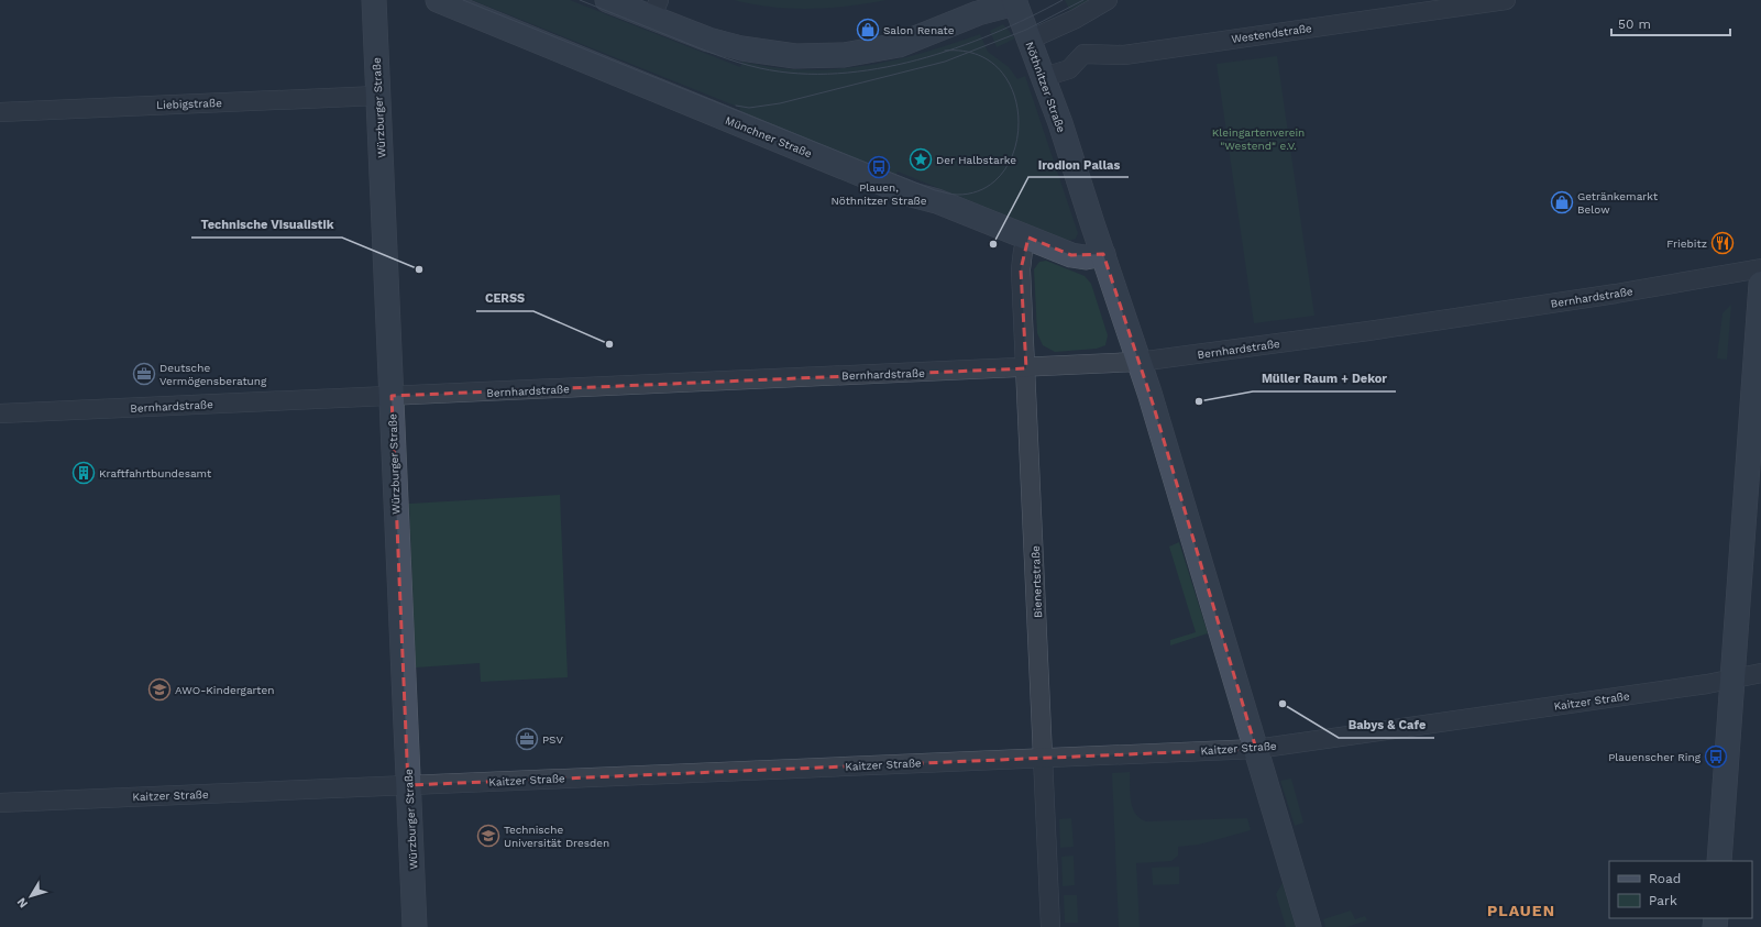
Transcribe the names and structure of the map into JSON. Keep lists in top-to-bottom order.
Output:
{
  "streets": {
    "street": [
      "Westendstraße",
      "Nöthnitzer Straße",
      "Liebigstraße",
      "Würzburger Straße",
      "Münchner Straße",
      "Bernhardstraße",
      "Bienertstraße",
      "Kaitzer Straße"
    ]
  },
  "crossings": [
    ["Westendstraße", "Nöthnitzer Straße"],
    ["Nöthnitzer Straße", "Münchner Straße"],
    ["Nöthnitzer Straße", "Bernhardstraße"],
    ["Nöthnitzer Straße", "Kaitzer Straße"],
    ["Liebigstraße", "Würzburger Straße"],
    ["Würzburger Straße", "Bernhardstraße"],
    ["Würzburger Straße", "Kaitzer Straße"],
    ["Münchner Straße", "Bienertstraße"],
    ["Bernhardstraße", "Bienertstraße"],
    ["Bienertstraße", "Kaitzer Straße"]
  ],
  "districts": ["PLAUEN"],
  "parks": ["Kleingartenverein \"Westend\" e.V."],
  "places": {
    "shop": ["Salon Renate", "Getränkemarkt Below"],
    "place": ["Der Halbstarke"],
    "bus stop": ["Plauen, Nöthnitzer Straße", "Plauenscher Ring"],
    "restaurant": ["Friebitz"],
    "other": [
      "Irodion Pallas",
      "Technische Visualistik",
      "CERSS",
      "Müller Raum + Dekor",
      "Babys & Cafe"
    ],
    "office": ["Deutsche Vermögensberatung", "PSV"],
    "building": ["Kraftfahrtbundesamt"],
    "school or university": ["AWO-Kindergarten", "Technische Universität Dresden"]
  },
  "legend": ["Road", "Park"],
  "scale_bar": "50 m",
  "north": "bottom left"
}
